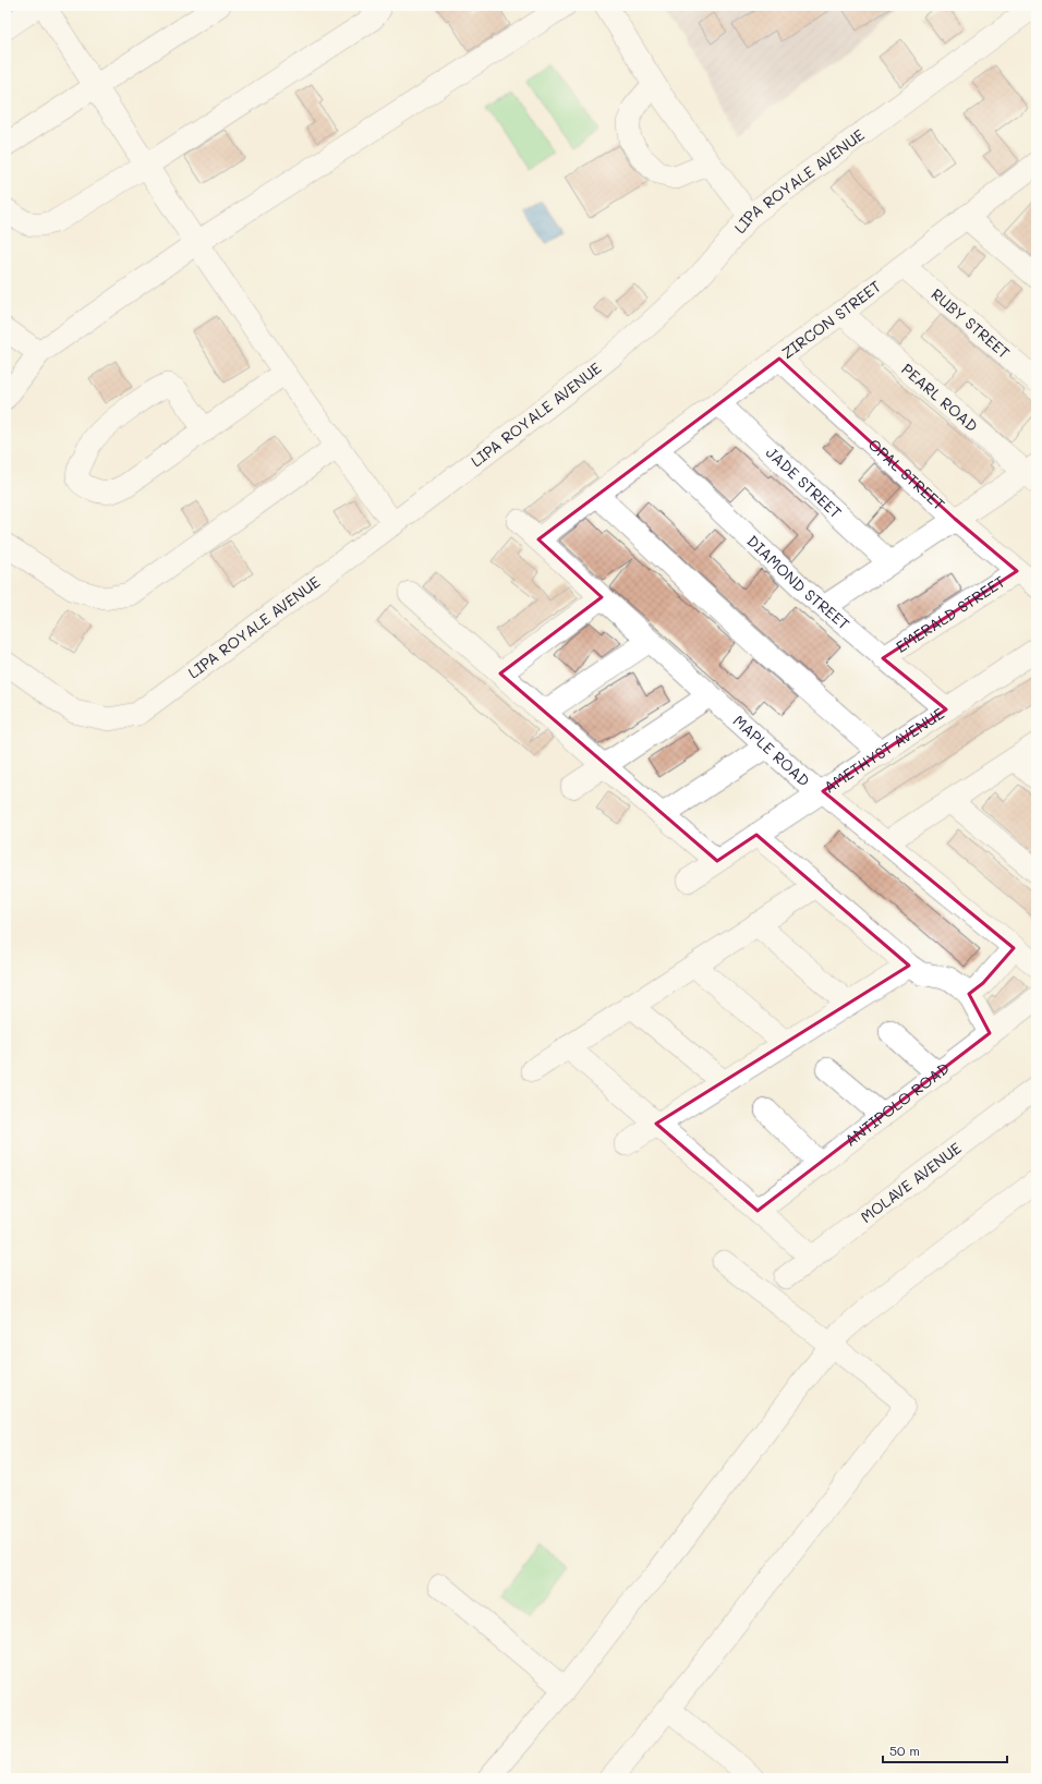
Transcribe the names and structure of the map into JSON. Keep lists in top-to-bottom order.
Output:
{
  "streets": {
    "street": [
      "LIPA ROYALE AVENUE",
      "ZIRCON STREET",
      "RUBY STREET",
      "PEARL ROAD",
      "OPAL STREET",
      "JADE STREET",
      "DIAMOND STREET",
      "EMERALD STREET",
      "MAPLE ROAD",
      "AMETHYST AVENUE",
      "ANTIPOLO ROAD",
      "MOLAVE AVENUE"
    ]
  },
  "crossings": [
    ["ZIRCON STREET", "RUBY STREET"],
    ["ZIRCON STREET", "PEARL ROAD"],
    ["ZIRCON STREET", "OPAL STREET"],
    ["ZIRCON STREET", "JADE STREET"],
    ["ZIRCON STREET", "DIAMOND STREET"],
    ["ZIRCON STREET", "MAPLE ROAD"],
    ["OPAL STREET", "EMERALD STREET"],
    ["DIAMOND STREET", "EMERALD STREET"],
    ["DIAMOND STREET", "AMETHYST AVENUE"],
    ["MAPLE ROAD", "AMETHYST AVENUE"]
  ],
  "scale_bar": "50 m"
}
